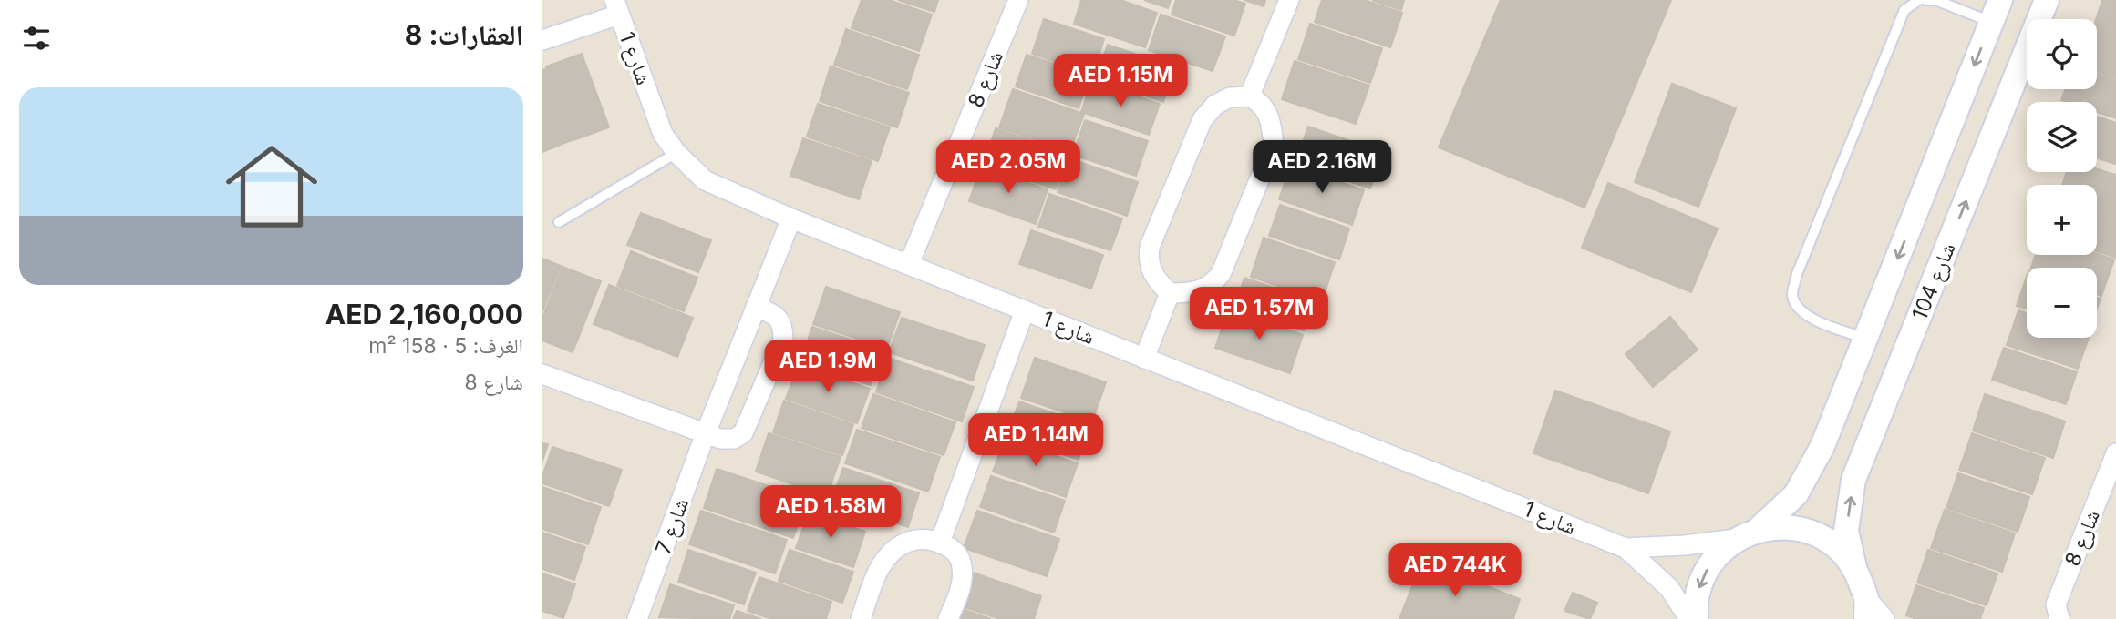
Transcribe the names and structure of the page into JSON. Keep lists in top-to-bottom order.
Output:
{
  "streets": {
    "street": [
      "شارع 1",
      "شارع 8",
      "شارع 104",
      "شارع 7"
    ]
  },
  "crossings": [
    ["شارع 1", "شارع 8"],
    ["شارع 1", "شارع 104"],
    ["شارع 1", "شارع 7"]
  ],
  "page": {
    "heading": "العقارات: 8",
    "map_buttons": ["+", "−"],
    "price": [
      "AED 1.15M",
      "AED 2.05M",
      "AED 2.16M",
      "AED 1.57M",
      "AED 1.9M",
      "AED 1.14M",
      "AED 1.58M",
      "AED 744K"
    ],
    "list": [
      {
        "name": "AED 2,160,000",
        "note": "الغرف: 5 · 158 m² · شارع 8"
      }
    ]
  }
}
